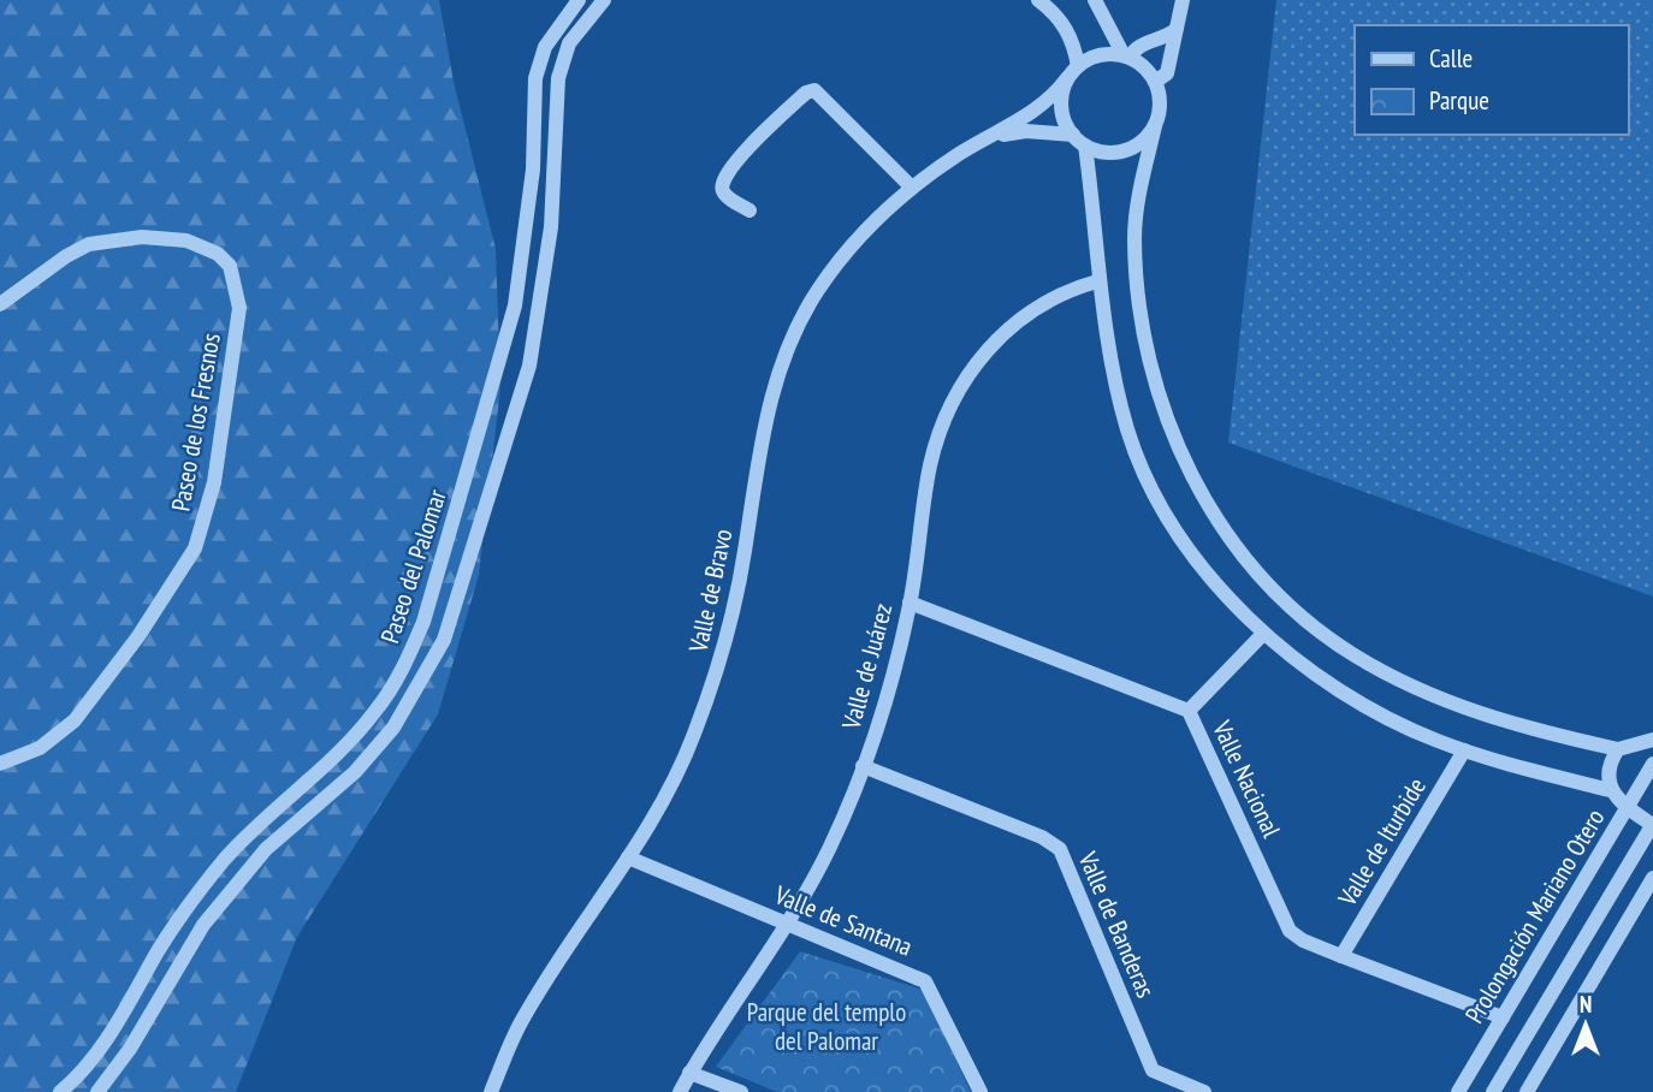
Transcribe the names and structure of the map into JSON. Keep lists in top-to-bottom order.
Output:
{
  "streets": {
    "street": [
      "Paseo de los Fresnos",
      "Paseo del Palomar",
      "Valle de Bravo",
      "Valle de Juárez",
      "Valle Nacional",
      "Valle de Iturbide",
      "Prolongación Mariano Otero",
      "Valle de Santana",
      "Valle de Banderas"
    ]
  },
  "crossings": [
    ["Valle de Bravo", "Valle de Santana"],
    ["Valle de Juárez", "Valle Nacional"],
    ["Valle de Juárez", "Valle de Santana"],
    ["Valle de Juárez", "Valle de Banderas"],
    ["Valle Nacional", "Valle de Iturbide"],
    ["Valle Nacional", "Prolongación Mariano Otero"]
  ],
  "parks": ["Parque del templo del Palomar"],
  "legend": ["Calle", "Parque"],
  "north": "top"
}
